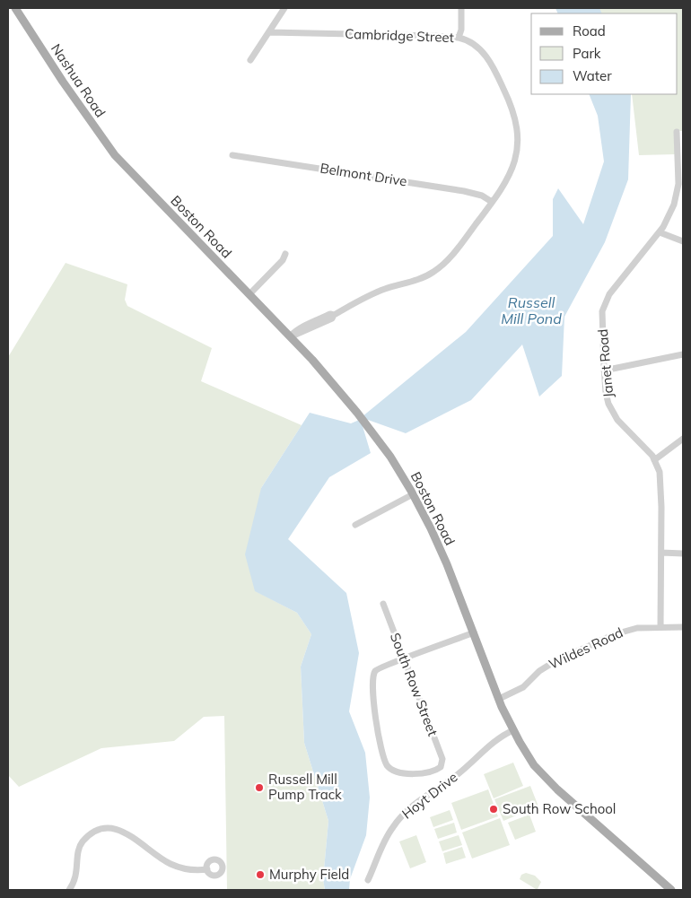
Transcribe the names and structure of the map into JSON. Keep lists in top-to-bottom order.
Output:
{
  "streets": {
    "main road": ["Nashua Road", "Boston Road"],
    "street": [
      "Cambridge Street",
      "Belmont Drive",
      "Janet Road",
      "Wildes Road",
      "South Row Street",
      "Hoyt Drive"
    ]
  },
  "crossings": [
    ["Cambridge Street", "Belmont Drive"],
    ["Cambridge Street", "Boston Road"],
    ["Nashua Road", "Boston Road"],
    ["Boston Road", "Wildes Road"],
    ["Boston Road", "Hoyt Drive"],
    ["Janet Road", "Wildes Road"]
  ],
  "water": ["Russell Mill Pond"],
  "places": ["Russell Mill Pump Track", "South Row School", "Murphy Field"],
  "legend": ["Road", "Park", "Water"]
}
